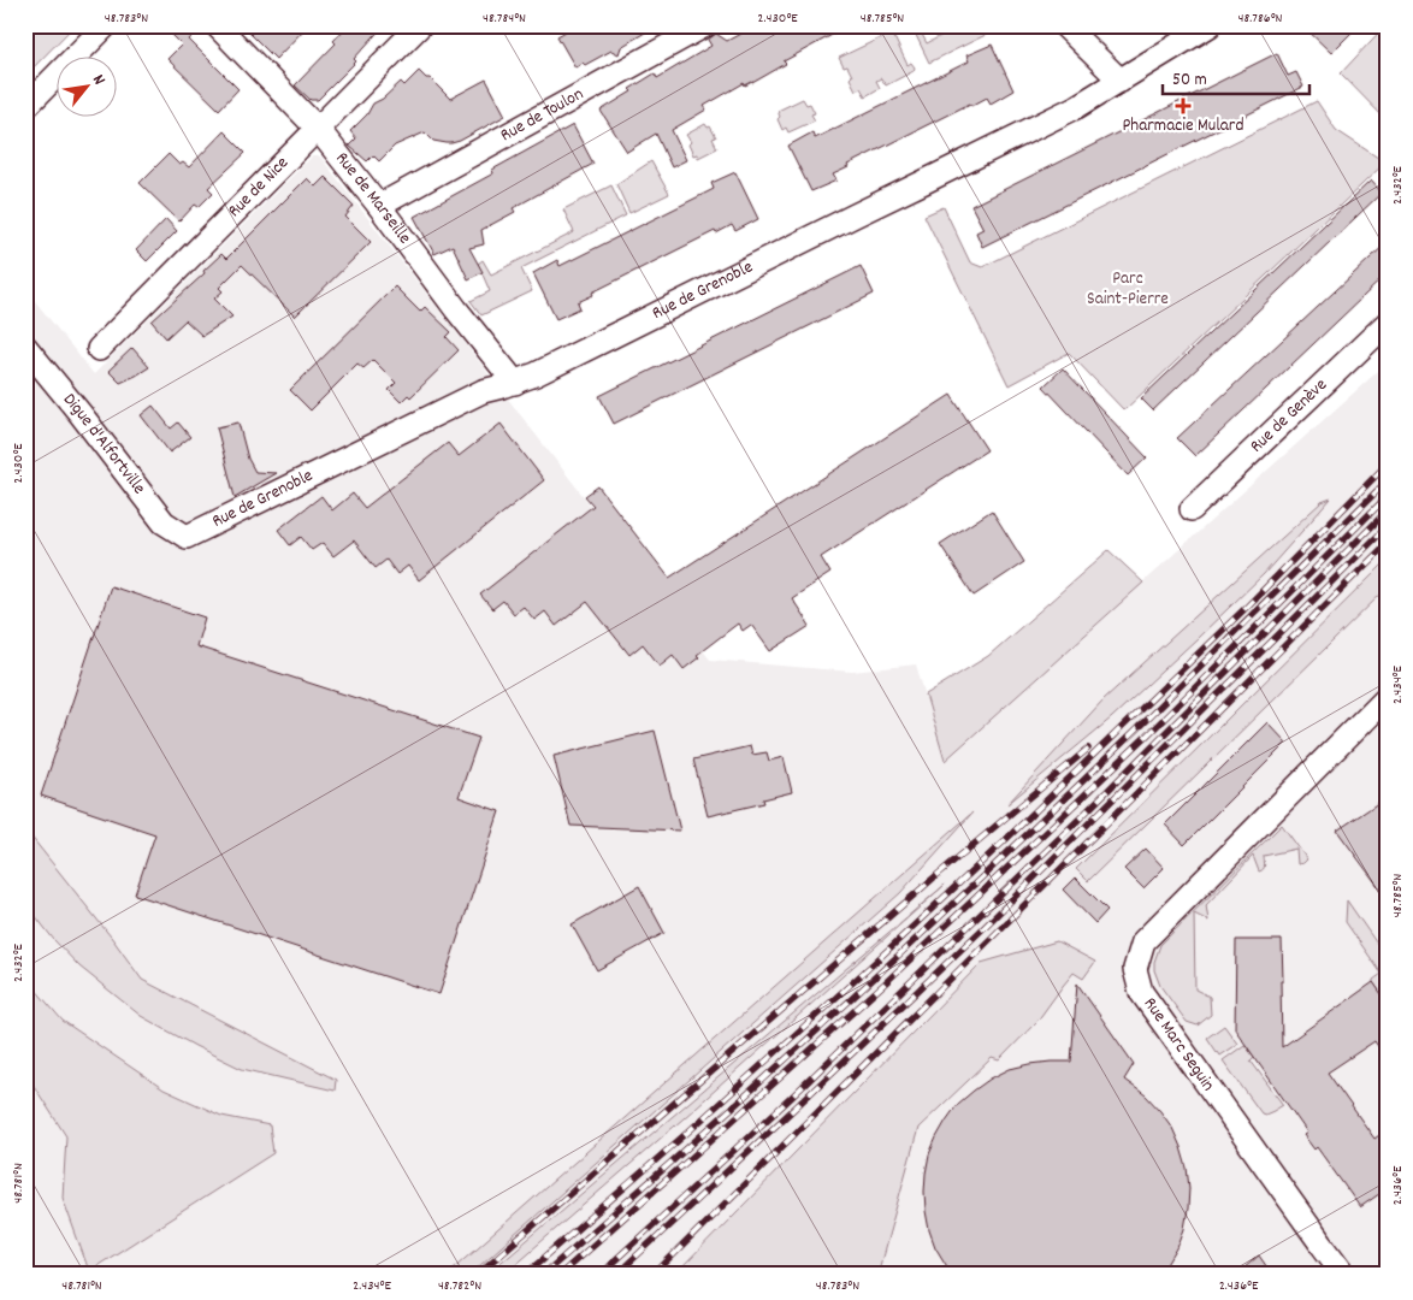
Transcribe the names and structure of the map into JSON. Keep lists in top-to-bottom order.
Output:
{
  "streets": {
    "street": [
      "Rue de Toulon",
      "Rue de Nice",
      "Rue de Marseille",
      "Rue de Grenoble",
      "Rue de Genève",
      "Digue d'Alfortville",
      "Rue Marc Seguin"
    ]
  },
  "crossings": [
    ["Rue de Toulon", "Rue de Marseille"],
    ["Rue de Nice", "Rue de Marseille"],
    ["Rue de Marseille", "Rue de Grenoble"],
    ["Rue de Grenoble", "Digue d'Alfortville"]
  ],
  "parks": ["Parc Saint-Pierre"],
  "places": {
    "health": ["Pharmacie Mulard"]
  },
  "scale_bar": "50 m",
  "north": "top right",
  "coordinates": [
    "48.783°N",
    "48.784°N",
    "2.430°E",
    "48.785°N",
    "48.786°N",
    "2.432°E",
    "2.434°E",
    "48.781°N",
    "2.436°E",
    "48.782°N"
  ]
}
